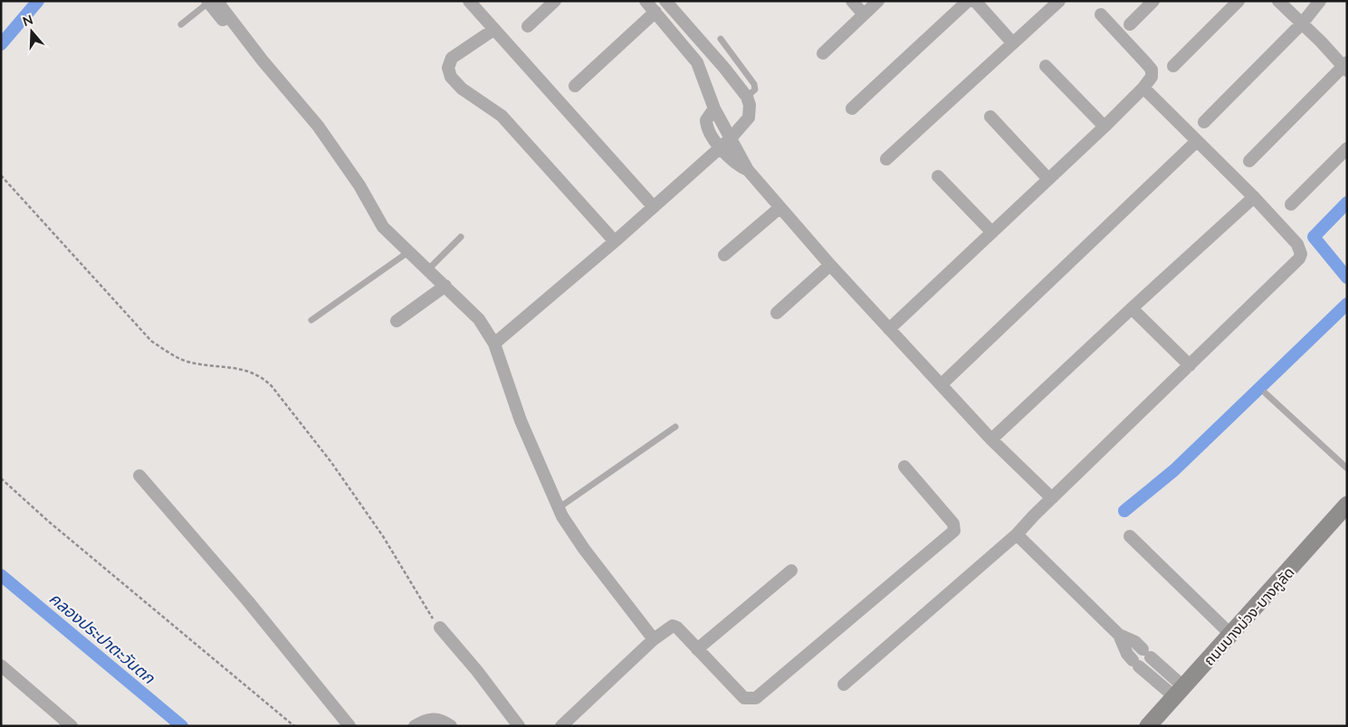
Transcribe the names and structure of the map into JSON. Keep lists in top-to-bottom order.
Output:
{
  "streets": {
    "street": ["ถนนบางม่วง-บางคูลัด"]
  },
  "water": ["คลองประปาตะวันตก"],
  "north": "top"
}
